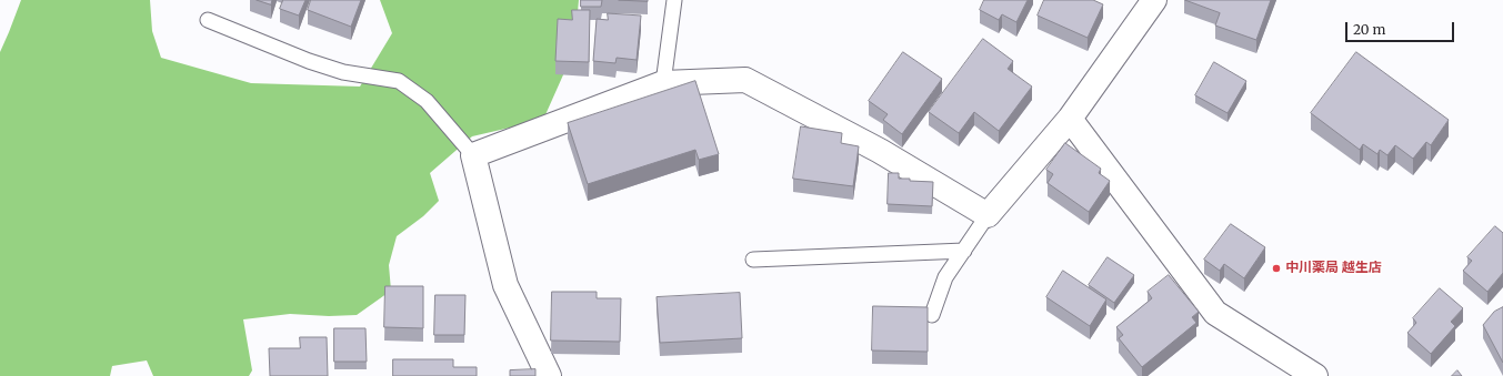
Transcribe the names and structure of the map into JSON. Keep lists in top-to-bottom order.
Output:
{
  "places": ["中川薬局 越生店"],
  "scale_bar": "20 m"
}
